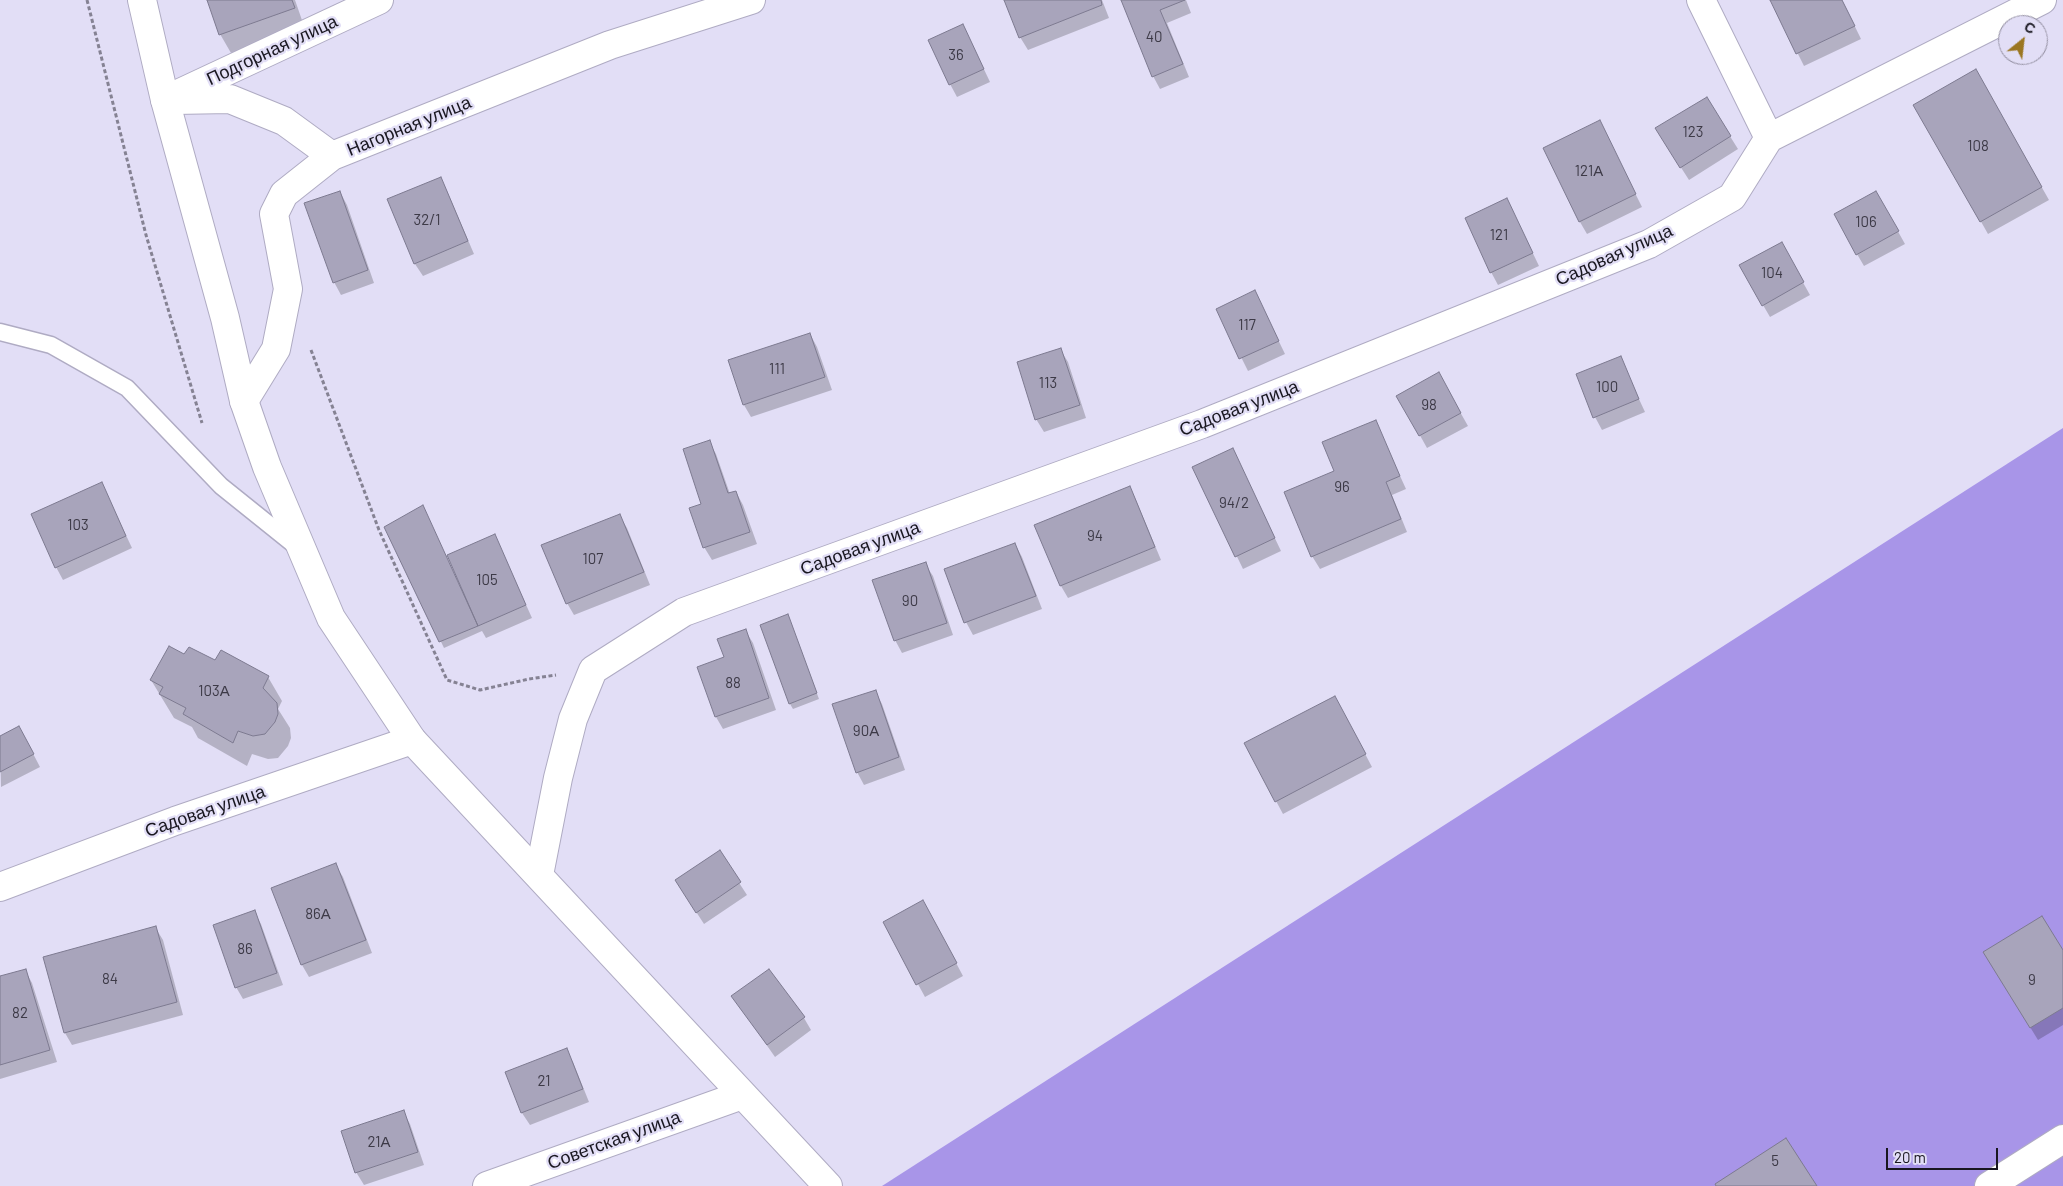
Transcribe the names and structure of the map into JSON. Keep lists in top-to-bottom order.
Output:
{
  "streets": {
    "street": [
      "Подгорная улица",
      "Нагорная улица",
      "Садовая улица",
      "Советская улица"
    ]
  },
  "house_numbers": [
    "40",
    "36",
    "123",
    "108",
    "121А",
    "32/1",
    "106",
    "121",
    "104",
    "117",
    "111",
    "113",
    "100",
    "98",
    "96",
    "94/2",
    "103",
    "94",
    "107",
    "105",
    "90",
    "88",
    "103А",
    "90А",
    "86А",
    "86",
    "84",
    "9",
    "82",
    "21",
    "21А",
    "5"
  ],
  "scale_bar": "20 m",
  "north": "top right"
}
